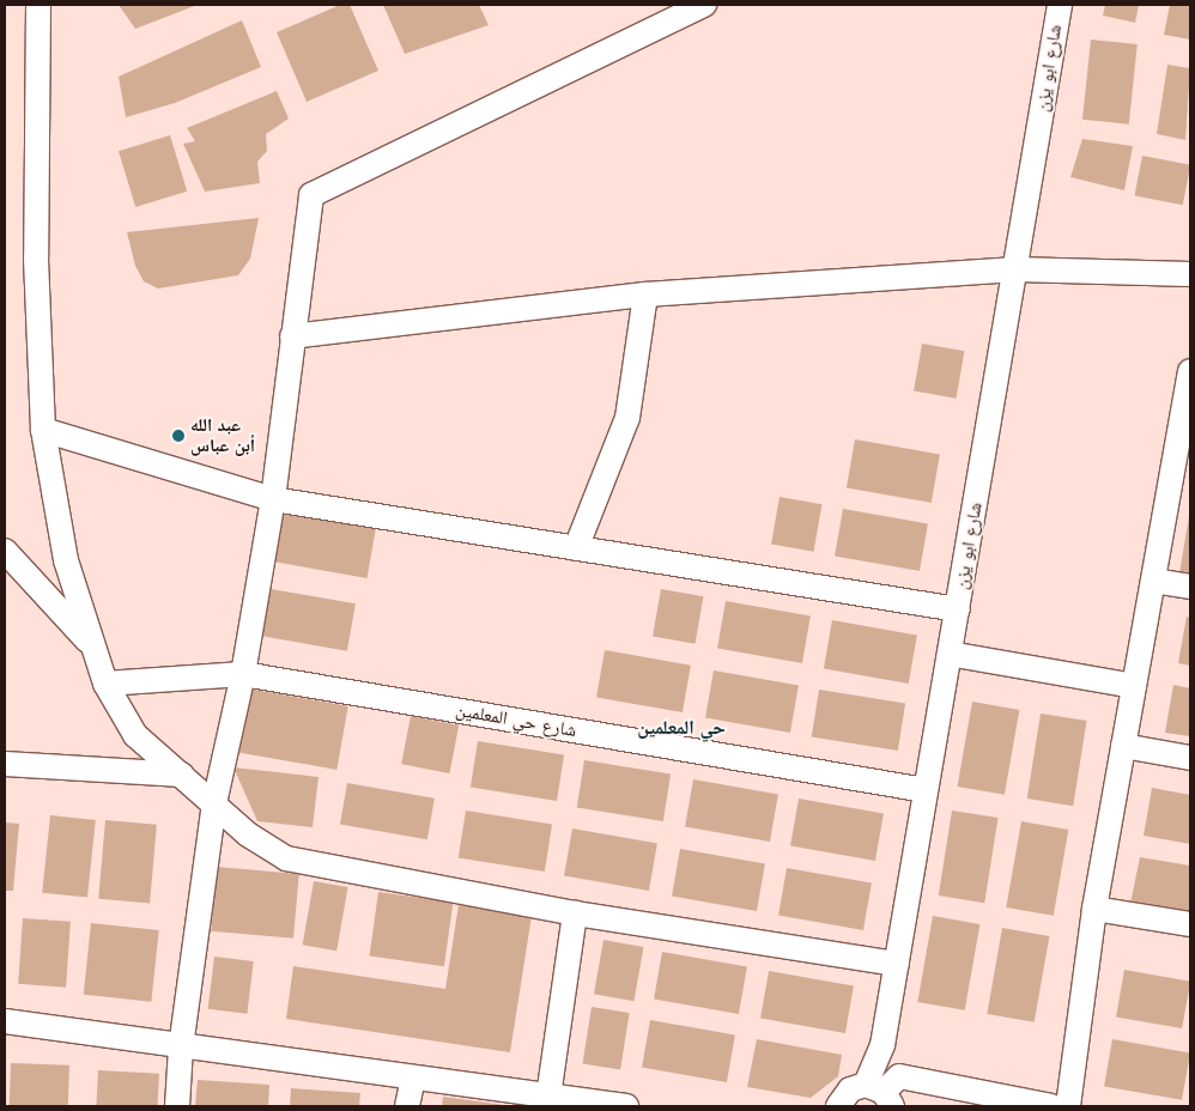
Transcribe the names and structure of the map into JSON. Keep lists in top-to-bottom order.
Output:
{
  "streets": {
    "street": ["شارع ابو يزن", "شارع حي المعلمين"]
  },
  "crossings": [
    ["شارع ابو يزن", "شارع حي المعلمين"]
  ],
  "districts": ["حي المعلمين"],
  "places": ["عبد الله أبن عباس"]
}
